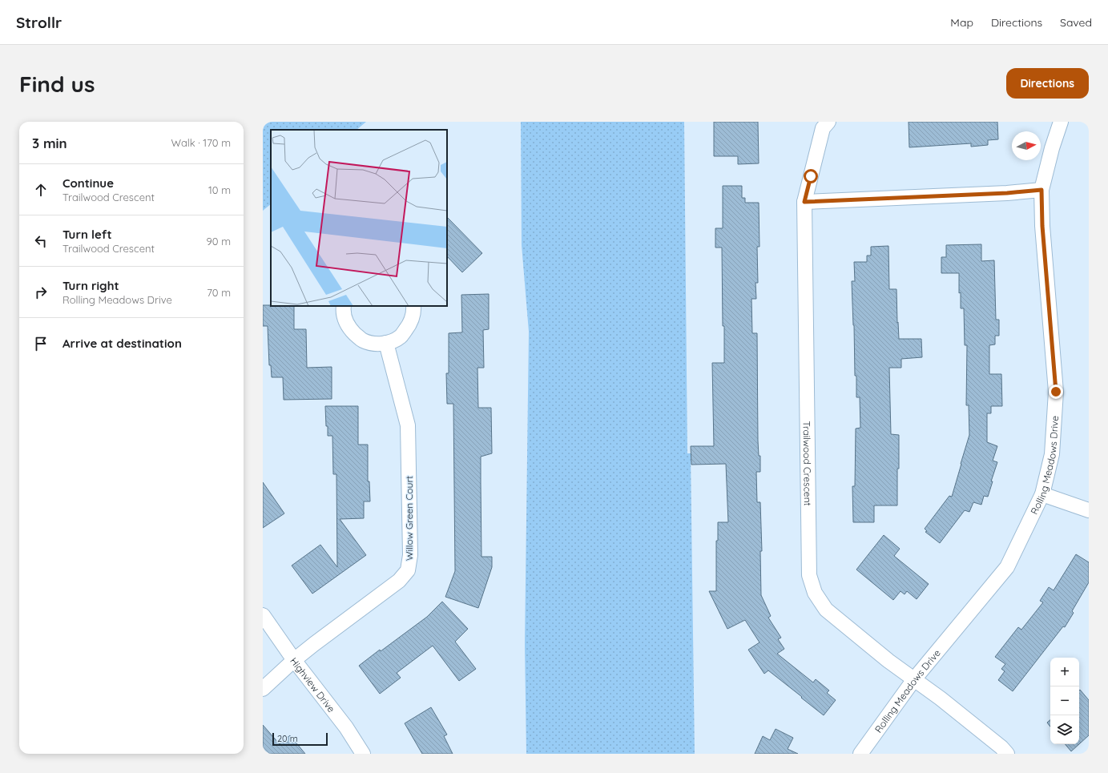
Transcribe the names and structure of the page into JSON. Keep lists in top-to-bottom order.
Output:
{
  "streets": {
    "street": [
      "Trailwood Crescent",
      "Rolling Meadows Drive",
      "Willow Green Court",
      "Highview Drive"
    ]
  },
  "crossings": [
    ["Trailwood Crescent", "Rolling Meadows Drive"],
    ["Willow Green Court", "Highview Drive"]
  ],
  "scale_bar": "20 m",
  "north": "right",
  "page": {
    "header": "Strollr",
    "nav": ["Map", "Directions", "Saved"],
    "buttons": "Directions",
    "title": "Find us",
    "heading": ["3 min", "Walk · 170 m"],
    "list": [
      ["Continue", "Trailwood Crescent", "10 m"],
      ["Turn left", "Trailwood Crescent", "90 m"],
      ["Turn right", "Rolling Meadows Drive", "70 m"],
      "Arrive at destination"
    ],
    "map_buttons": ["+", "−"],
    "scale": "20 m"
  }
}
